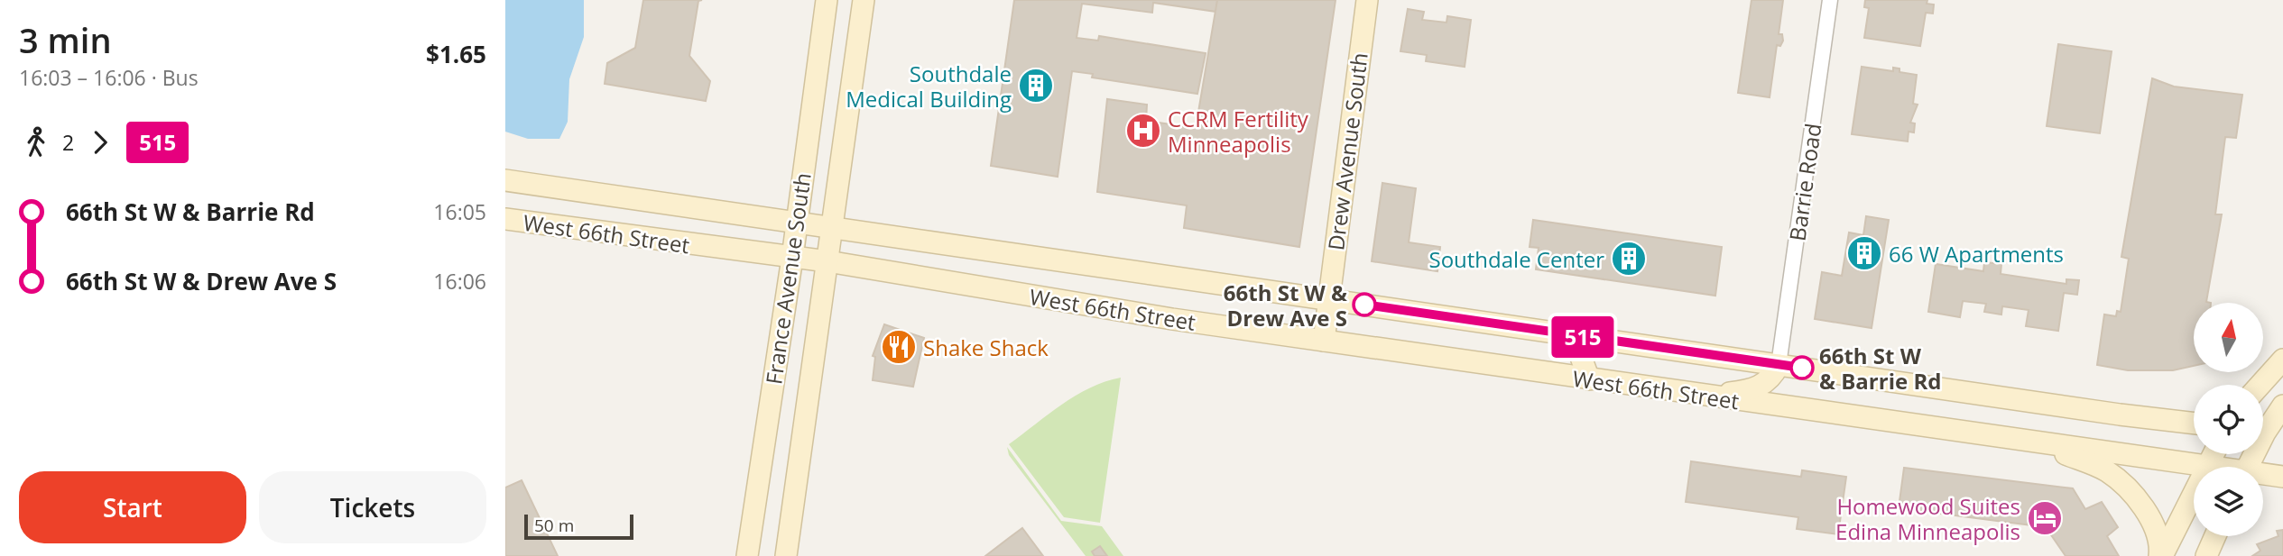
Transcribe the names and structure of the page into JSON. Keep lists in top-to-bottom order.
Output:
{
  "streets": {
    "main road": ["Drew Avenue South", "West 66th Street", "France Avenue South"],
    "street": ["Barrie Road"]
  },
  "crossings": [
    ["Drew Avenue South", "West 66th Street"],
    ["Barrie Road", "West 66th Street"],
    ["West 66th Street", "France Avenue South"]
  ],
  "places": {
    "building": ["Southdale Medical Building", "66 W Apartments", "Southdale Center"],
    "hospital": ["CCRM Fertility Minneapolis"],
    "other": ["66th St W & Drew Ave S", "66th St W & Barrie Rd"],
    "restaurant": ["Shake Shack"],
    "hotel": ["Homewood Suites Edina Minneapolis"]
  },
  "lines": ["bus line 515"],
  "scale_bar": "50 m",
  "north": "top",
  "page": {
    "heading": ["3 min", "16:03 – 16:06 · Bus", "$1.65"],
    "on_map": "515",
    "legs": ["2", "515"],
    "list": [
      {
        "name": "66th St W & Barrie Rd",
        "value": "16:05"
      },
      {
        "name": "66th St W & Drew Ave S",
        "value": "16:06"
      }
    ],
    "buttons": ["Start", "Tickets"],
    "scale": "50 m"
  }
}
